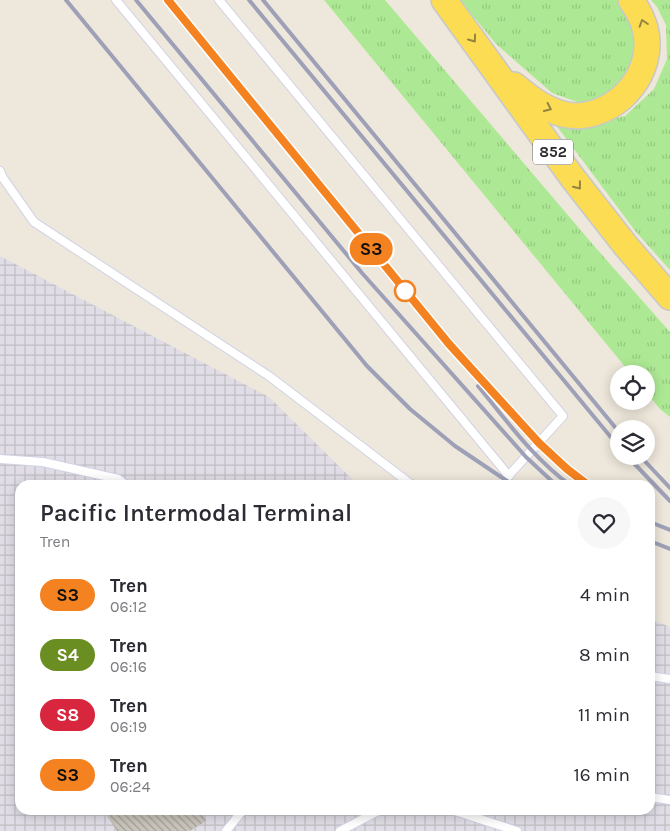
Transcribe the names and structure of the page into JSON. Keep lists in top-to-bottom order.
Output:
{
  "streets": {
    "main road": ["852"]
  },
  "page": {
    "on_map": "S3",
    "heading": ["Pacific Intermodal Terminal", "Tren"],
    "list": [
      {
        "mark": "S3",
        "name": "Tren",
        "note": "06:12",
        "value": "4 min"
      },
      {
        "mark": "S4",
        "name": "Tren",
        "note": "06:16",
        "value": "8 min"
      },
      {
        "mark": "S8",
        "name": "Tren",
        "note": "06:19",
        "value": "11 min"
      },
      {
        "mark": "S3",
        "name": "Tren",
        "note": "06:24",
        "value": "16 min"
      }
    ]
  }
}
